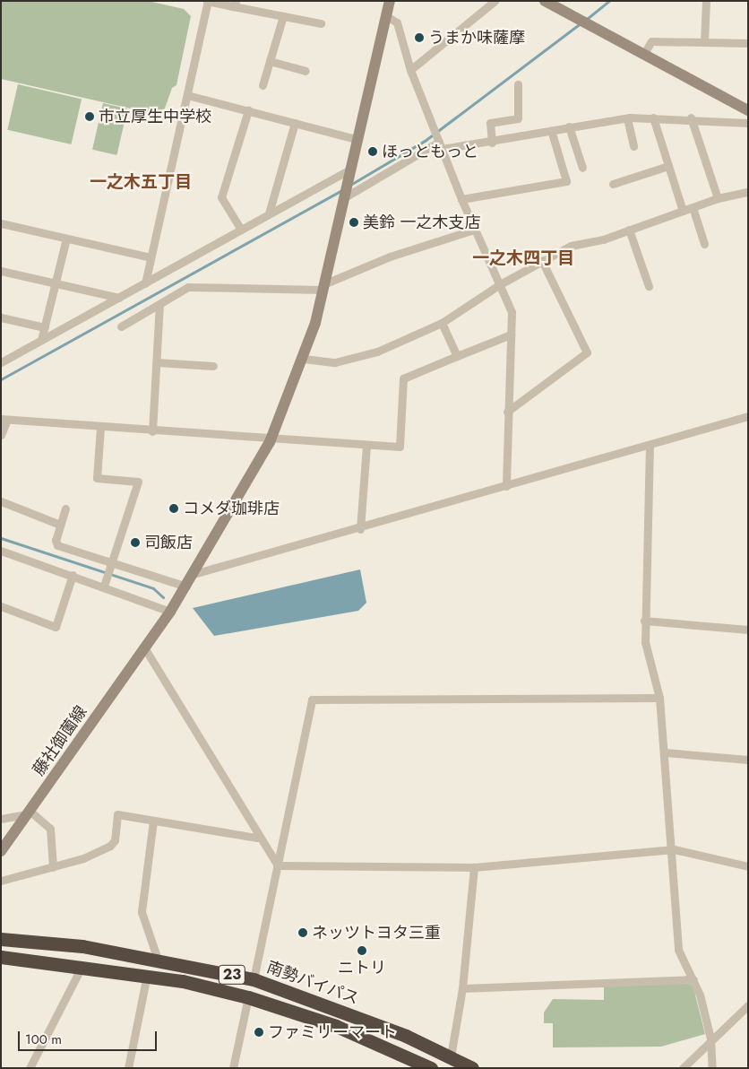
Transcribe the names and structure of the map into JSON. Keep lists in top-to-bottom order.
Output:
{
  "streets": {
    "highway": ["23", "南勢バイパス"],
    "street": ["藤社御薗線"]
  },
  "districts": ["一之木五丁目", "一之木四丁目"],
  "places": [
    "うまか味薩摩",
    "市立厚生中学校",
    "ほっともっと",
    "美鈴 一之木支店",
    "コメダ珈琲店",
    "司飯店",
    "ネッツトヨタ三重",
    "ニトリ",
    "ファミリーマート"
  ],
  "scale_bar": "100 m"
}
